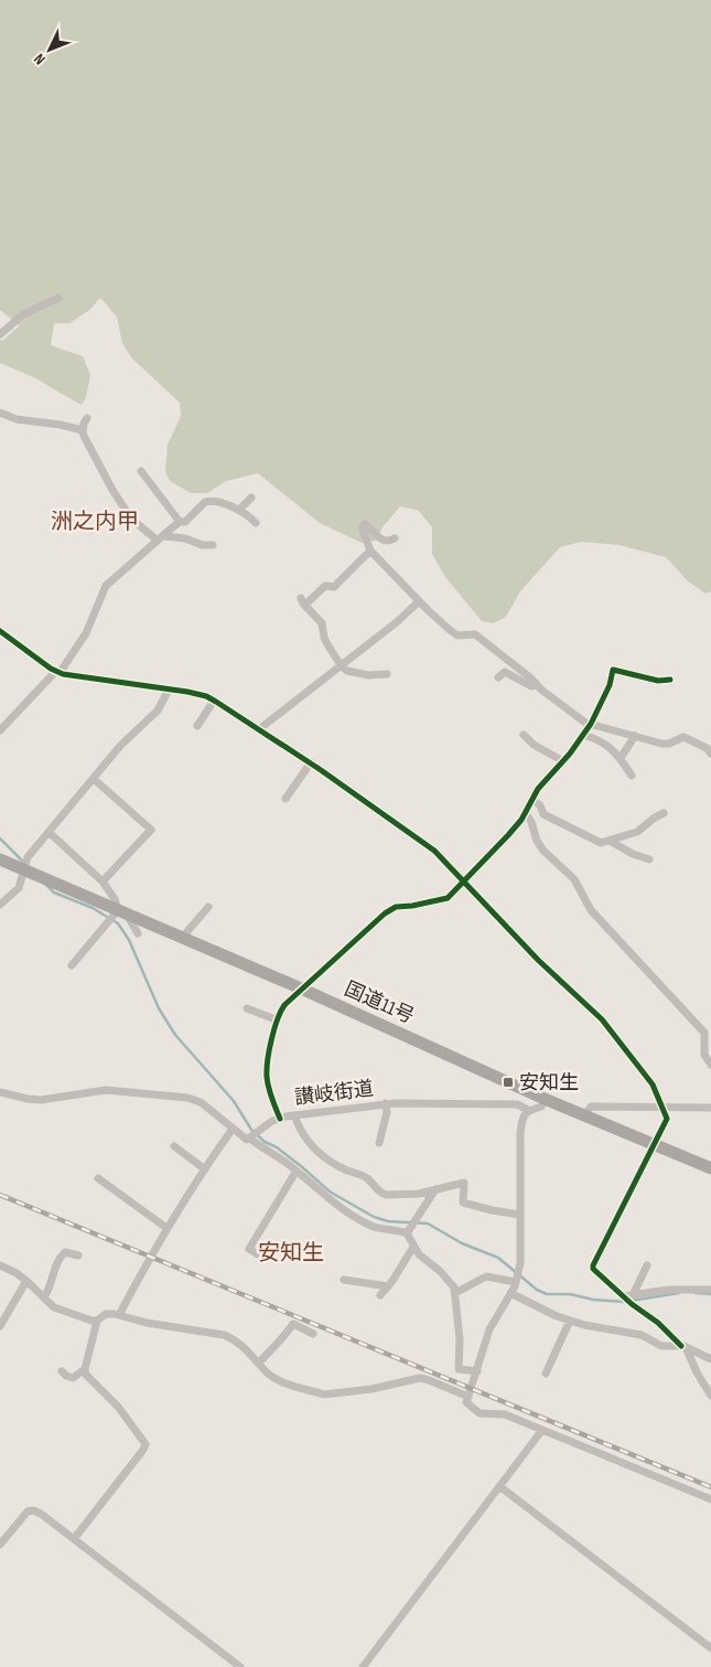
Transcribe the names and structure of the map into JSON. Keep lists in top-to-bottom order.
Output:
{
  "streets": {
    "highway": ["国道11号"],
    "street": ["讃岐街道"]
  },
  "districts": ["洲之内甲", "安知生"],
  "places": {
    "transit": ["安知生"]
  },
  "north": "bottom left"
}
